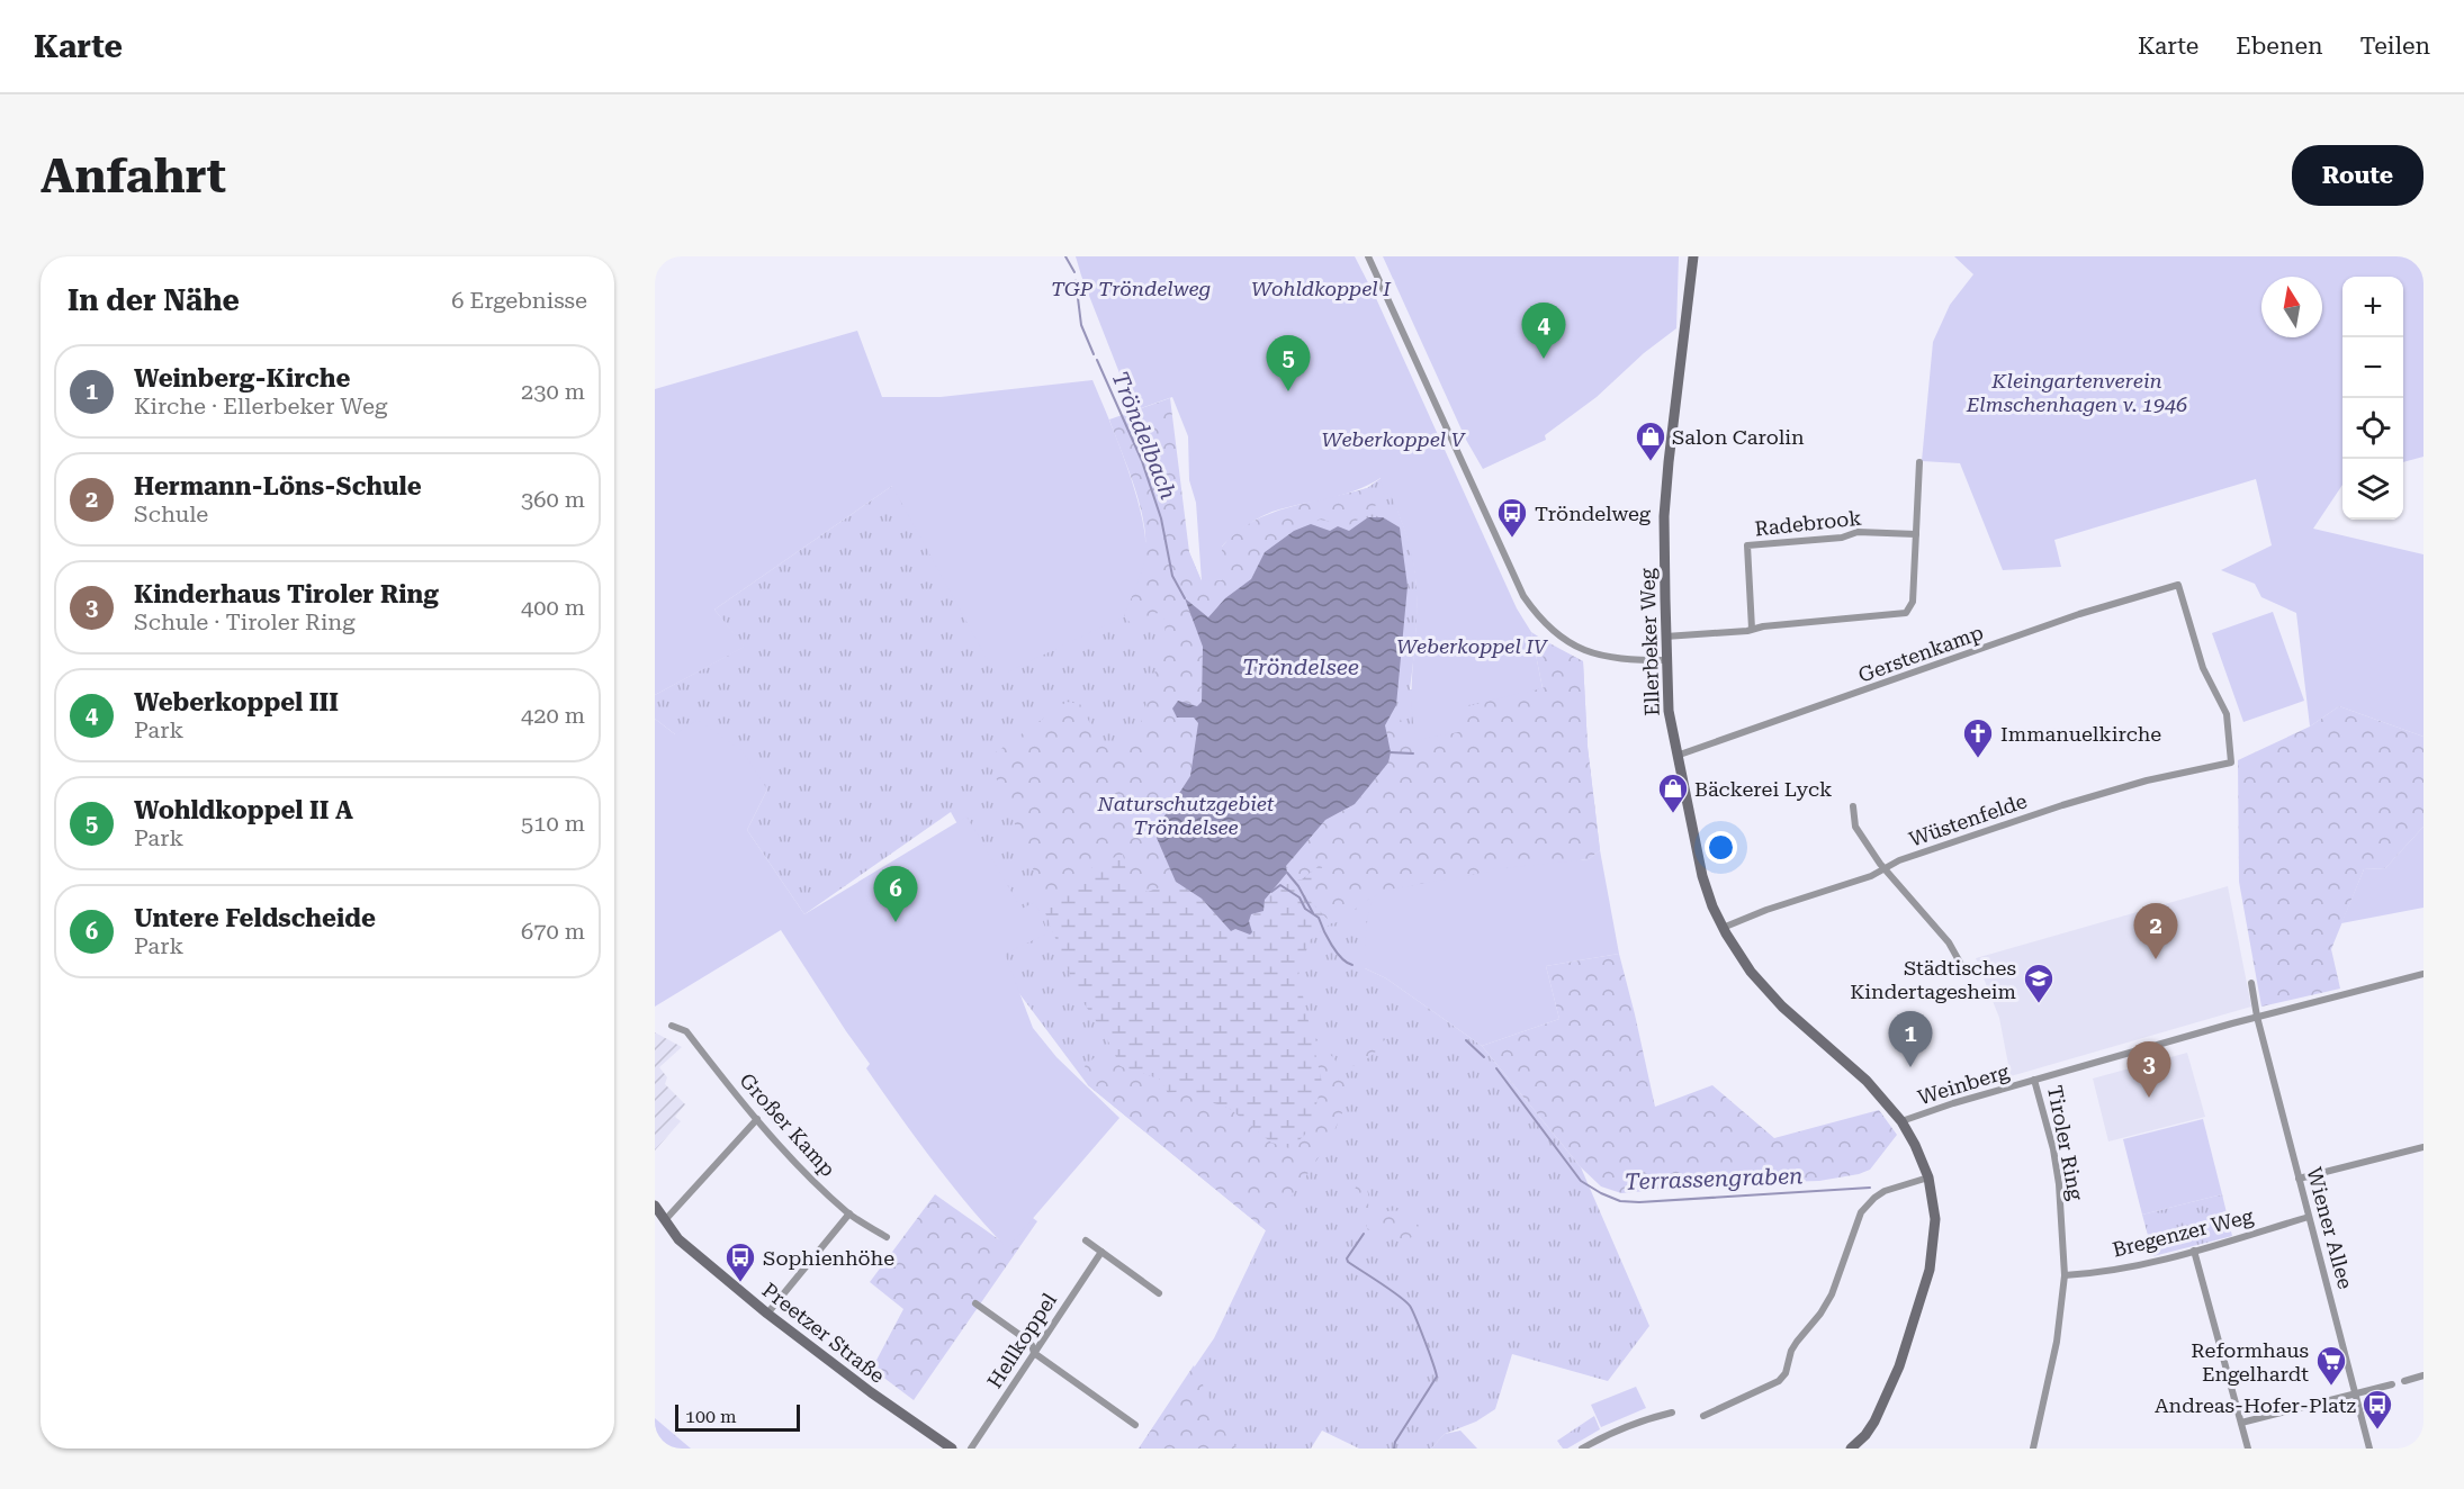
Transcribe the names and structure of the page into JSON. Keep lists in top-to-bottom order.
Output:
{
  "streets": {
    "street": [
      "Radebrook",
      "Ellerbeker Weg",
      "Gerstenkamp",
      "Wüstenfelde",
      "Weinberg",
      "Großer Kamp",
      "Tiroler Ring",
      "Wiener Allee",
      "Bregenzer Weg",
      "Preetzer Straße",
      "Hellkoppel"
    ]
  },
  "crossings": [
    ["Ellerbeker Weg", "Gerstenkamp"],
    ["Ellerbeker Weg", "Wüstenfelde"],
    ["Ellerbeker Weg", "Weinberg"],
    ["Gerstenkamp", "Wüstenfelde"],
    ["Weinberg", "Tiroler Ring"],
    ["Tiroler Ring", "Wiener Allee"],
    ["Tiroler Ring", "Bregenzer Weg"],
    ["Wiener Allee", "Bregenzer Weg"]
  ],
  "water": ["Tröndelbach", "Tröndelsee", "Terrassengraben"],
  "parks": [
    "TGP Tröndelweg",
    "Wohldkoppel I",
    "Kleingartenverein Elmschenhagen v. 1946",
    "Weberkoppel V",
    "Weberkoppel IV",
    "Naturschutzgebiet Tröndelsee"
  ],
  "places": {
    "shop": ["Salon Carolin", "Bäckerei Lyck"],
    "bus stop": ["Tröndelweg", "Sophienhöhe", "Andreas-Hofer-Platz"],
    "church": ["Immanuelkirche"],
    "school or university": ["Städtisches Kindertagesheim"],
    "supermarket": ["Reformhaus Engelhardt"]
  },
  "scale_bar": "100 m",
  "north": "top",
  "page": {
    "header": "Karte",
    "nav": ["Karte", "Ebenen", "Teilen"],
    "buttons": "Route",
    "title": "Anfahrt",
    "heading": ["In der Nähe", "6 Ergebnisse"],
    "map_buttons": ["+", "−"],
    "pins": [
      "4",
      "5",
      "6",
      "2",
      "1",
      "3"
    ],
    "list": [
      {
        "mark": "1",
        "name": "Weinberg-Kirche",
        "note": "Kirche · Ellerbeker Weg",
        "value": "230 m"
      },
      {
        "mark": "2",
        "name": "Hermann-Löns-Schule",
        "note": "Schule",
        "value": "360 m"
      },
      {
        "mark": "3",
        "name": "Kinderhaus Tiroler Ring",
        "note": "Schule · Tiroler Ring",
        "value": "400 m"
      },
      {
        "mark": "4",
        "name": "Weberkoppel III",
        "note": "Park",
        "value": "420 m"
      },
      {
        "mark": "5",
        "name": "Wohldkoppel II A",
        "note": "Park",
        "value": "510 m"
      },
      {
        "mark": "6",
        "name": "Untere Feldscheide",
        "note": "Park",
        "value": "670 m"
      }
    ],
    "scale": "100 m"
  }
}
